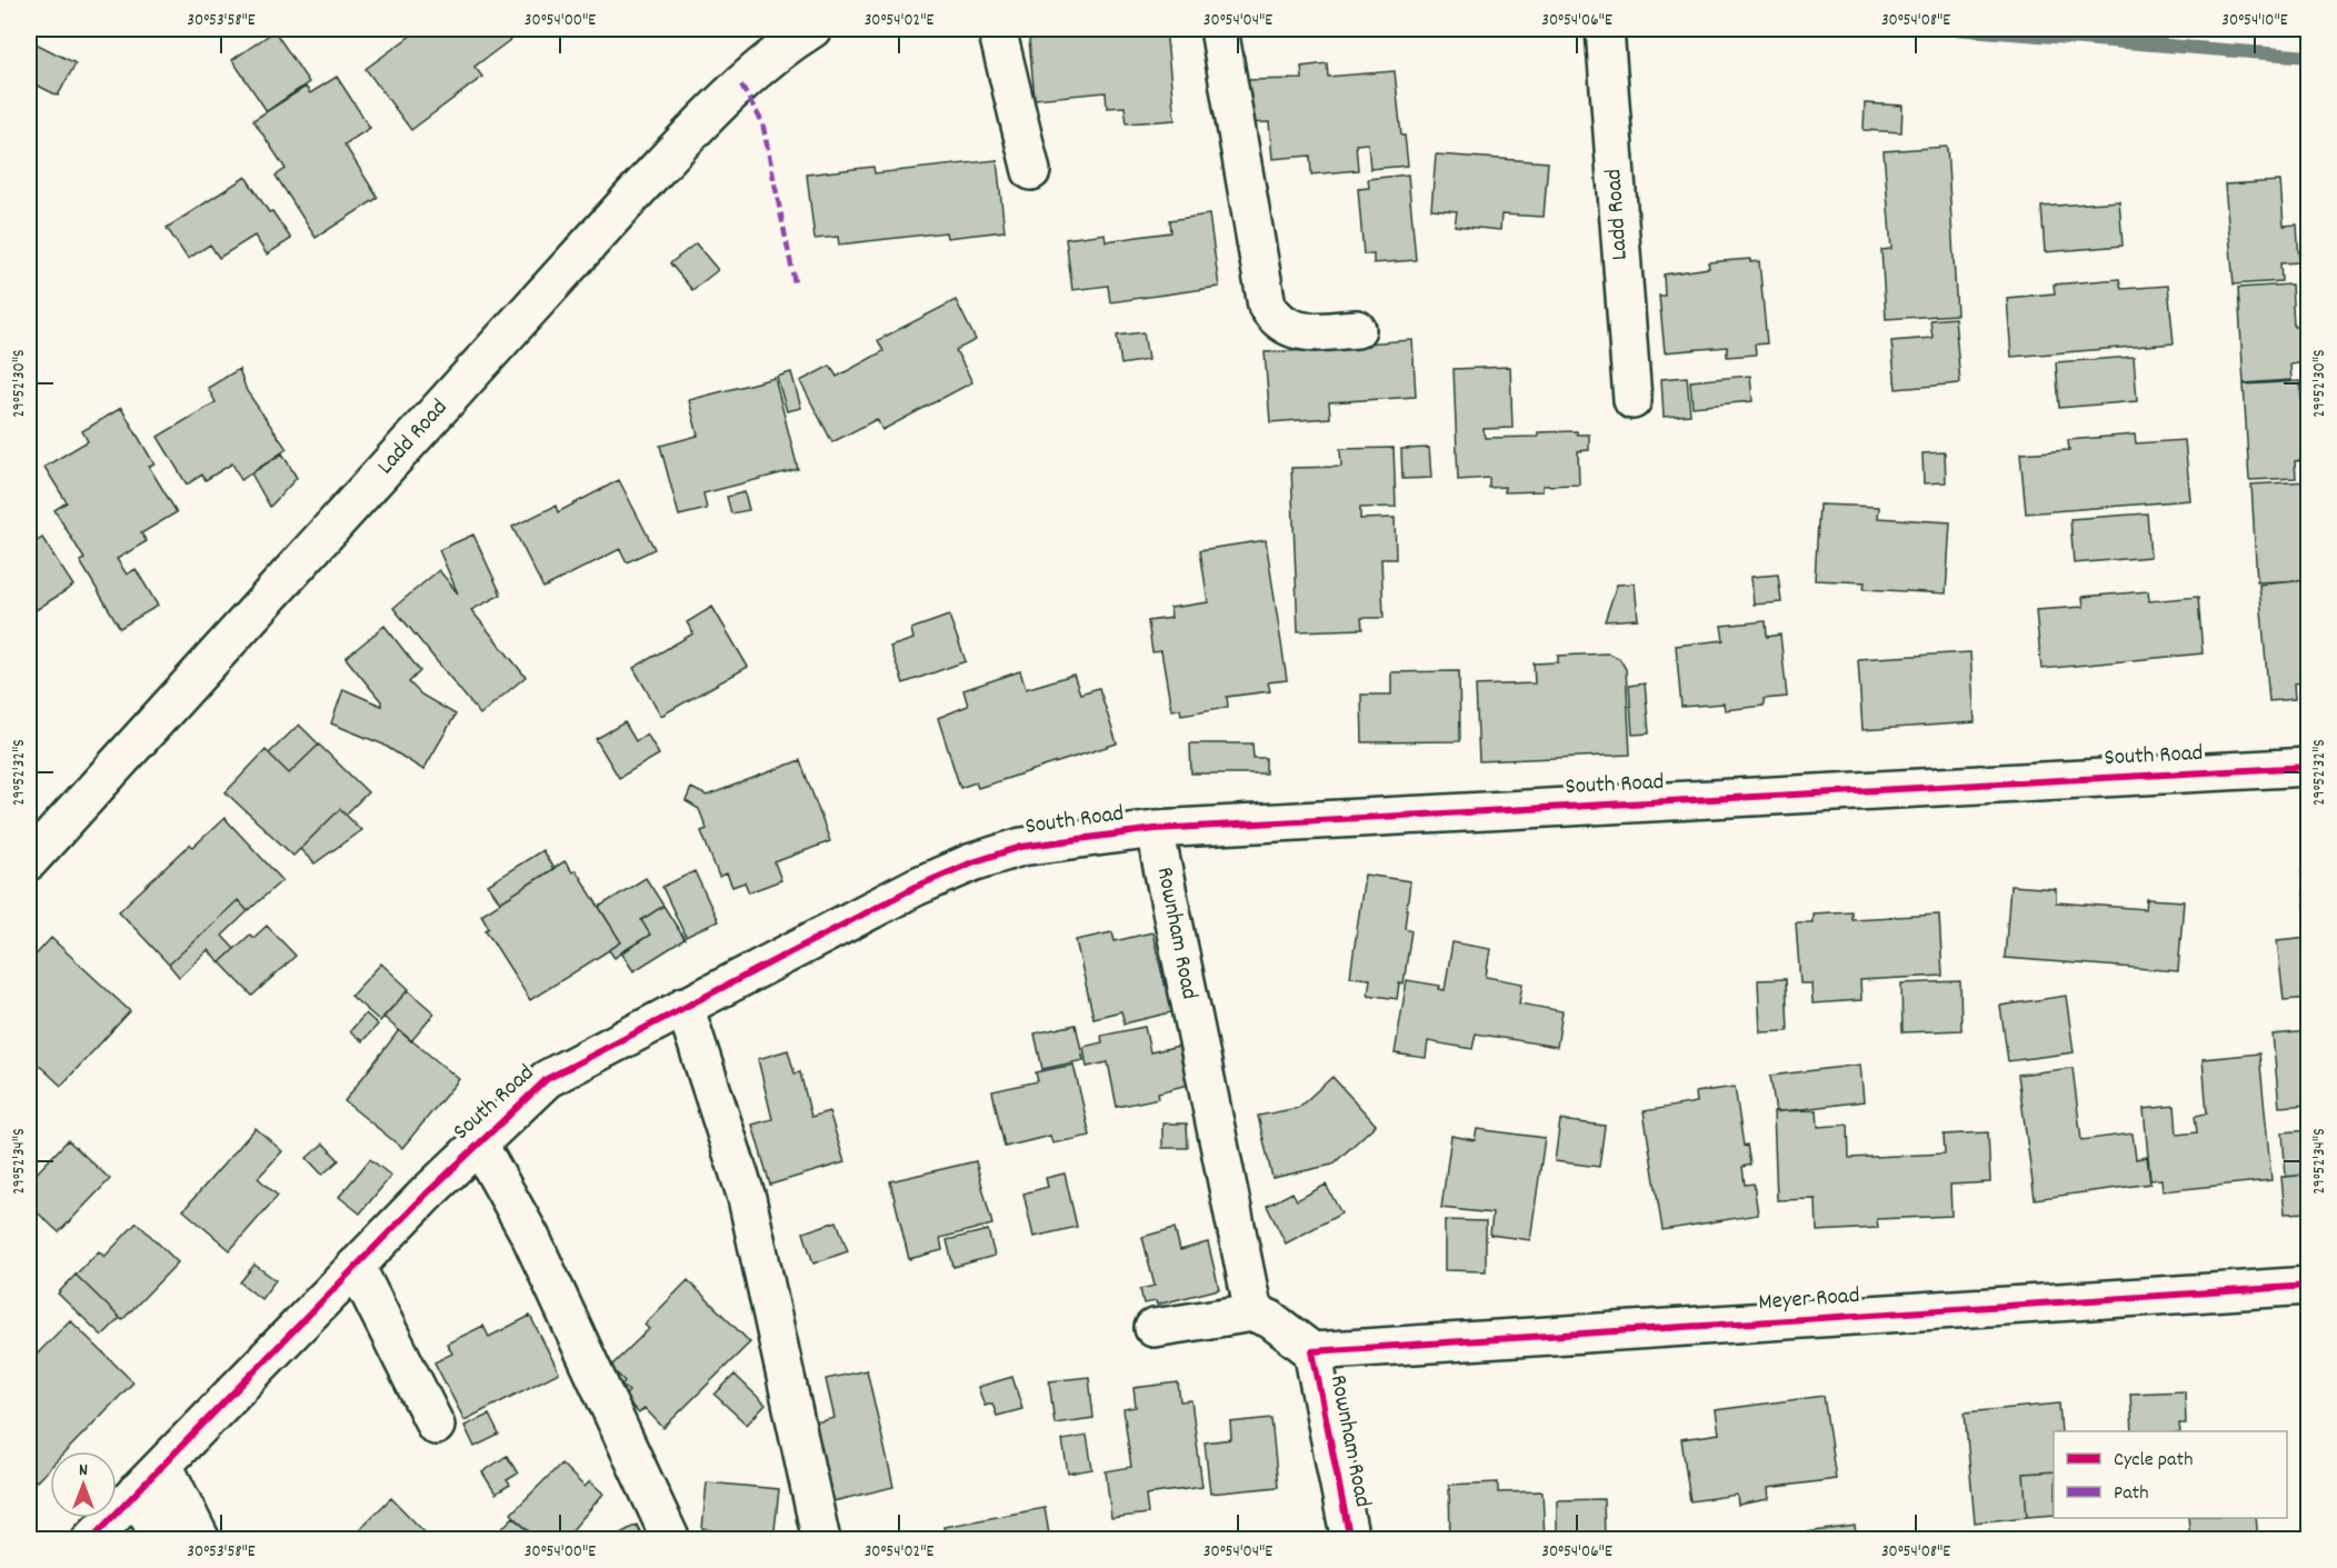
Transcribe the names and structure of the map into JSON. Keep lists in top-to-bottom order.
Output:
{
  "streets": {
    "street": [
      "Ladd Road",
      "South Road",
      "Rownham Road",
      "Meyer Road"
    ]
  },
  "crossings": [
    ["South Road", "Rownham Road"],
    ["Rownham Road", "Meyer Road"]
  ],
  "legend": ["Cycle path", "Path"],
  "north": "top",
  "coordinates": [
    "30°53'58\"E",
    "30°54'00\"E",
    "30°54'02\"E",
    "30°54'04\"E",
    "30°54'06\"E",
    "30°54'08\"E",
    "30°54'10\"E",
    "29°52'30\"S",
    "29°52'32\"S",
    "29°52'34\"S"
  ]
}
